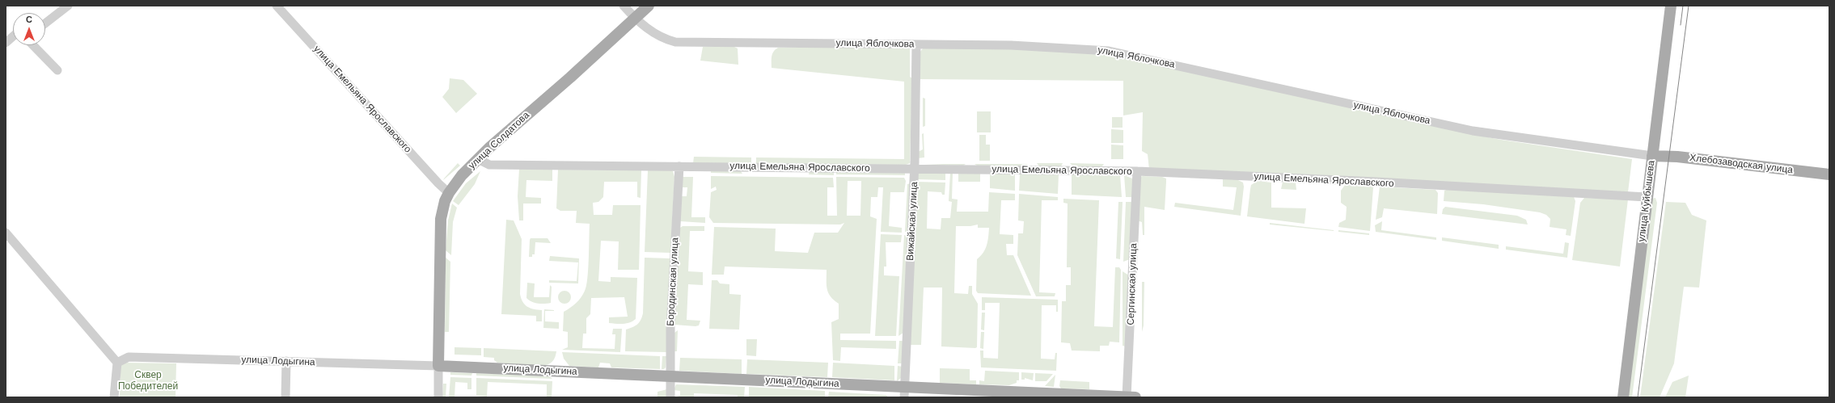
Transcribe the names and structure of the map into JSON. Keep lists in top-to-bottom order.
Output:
{
  "streets": {
    "main road": [
      "улица Солдатова",
      "Хлебозаводская улица",
      "улица Куйбышева",
      "улица Лодыгина"
    ],
    "street": [
      "улица Яблочкова",
      "улица Емельяна Ярославского",
      "Вижайская улица",
      "Бородинская улица",
      "Сергинская улица"
    ]
  },
  "crossings": [
    ["улица Яблочкова", "улица Солдатова"],
    ["улица Яблочкова", "Хлебозаводская улица"],
    ["улица Яблочкова", "улица Куйбышева"],
    ["улица Яблочкова", "Вижайская улица"],
    ["улица Емельяна Ярославского", "улица Солдатова"],
    ["улица Емельяна Ярославского", "улица Куйбышева"],
    ["улица Емельяна Ярославского", "Вижайская улица"],
    ["улица Емельяна Ярославского", "Бородинская улица"],
    ["улица Емельяна Ярославского", "Сергинская улица"],
    ["улица Солдатова", "улица Лодыгина"],
    ["Хлебозаводская улица", "улица Куйбышева"],
    ["Вижайская улица", "улица Лодыгина"],
    ["Бородинская улица", "улица Лодыгина"],
    ["Сергинская улица", "улица Лодыгина"]
  ],
  "parks": ["Сквер Победителей"],
  "north": "top"
}
